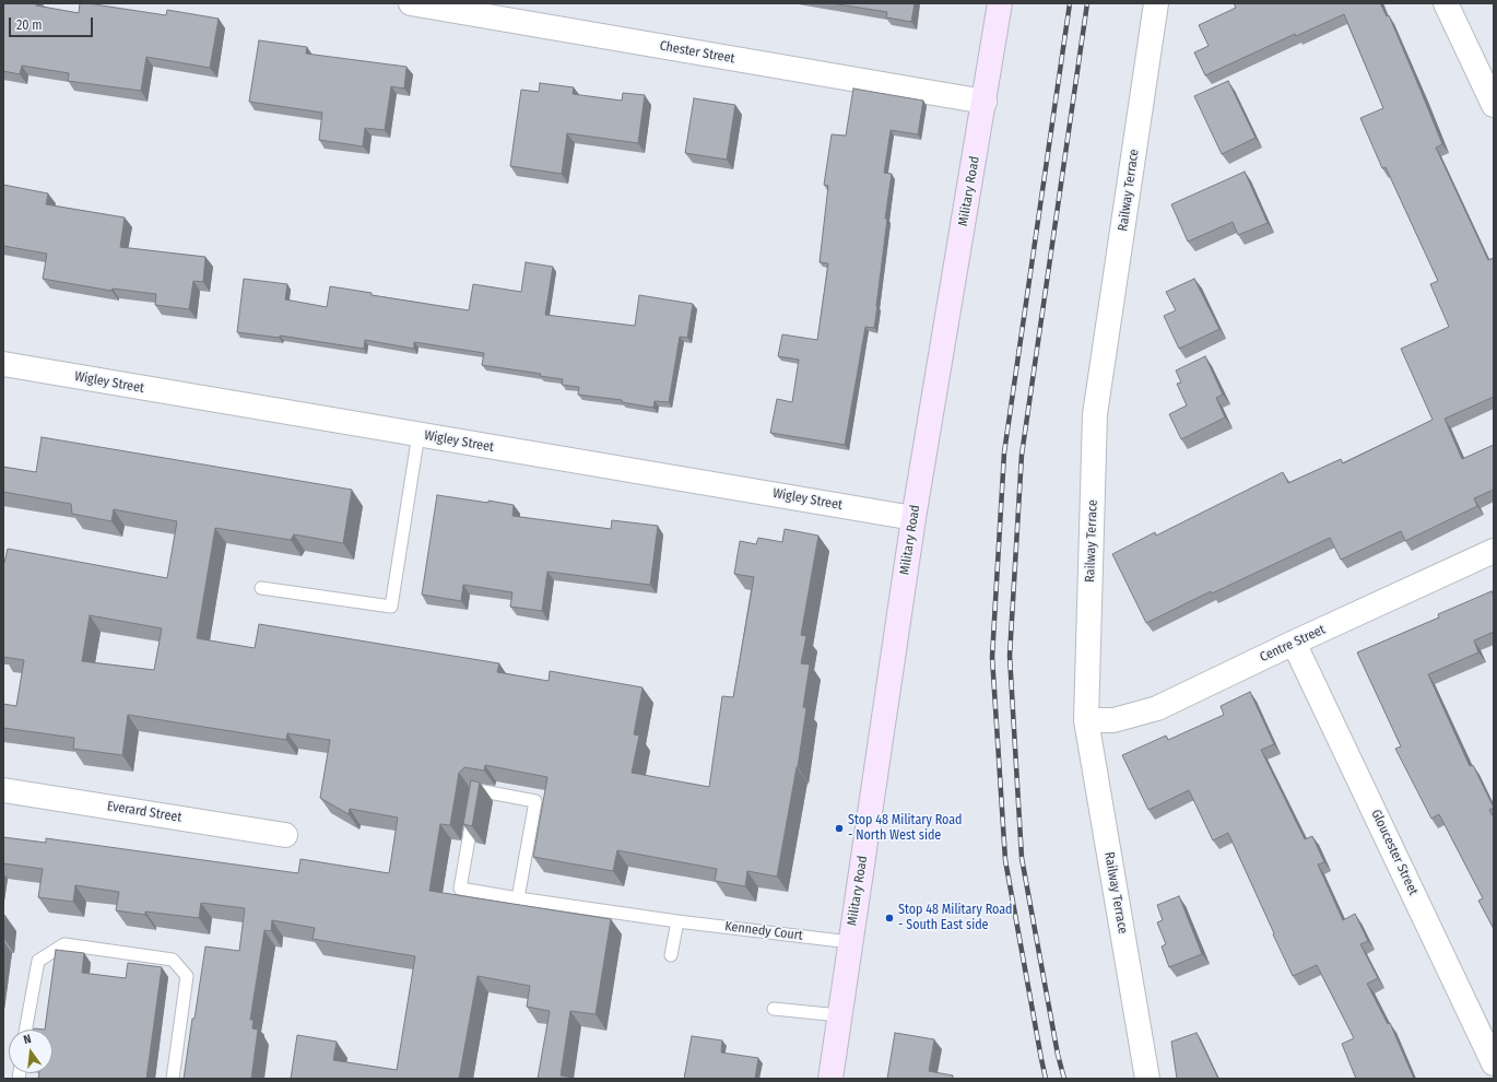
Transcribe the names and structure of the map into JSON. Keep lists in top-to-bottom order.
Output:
{
  "streets": {
    "main road": ["Military Road"],
    "street": [
      "Chester Street",
      "Railway Terrace",
      "Wigley Street",
      "Centre Street",
      "Everard Street",
      "Gloucester Street"
    ],
    "lane": ["Kennedy Court"]
  },
  "crossings": [
    ["Chester Street", "Military Road"],
    ["Railway Terrace", "Centre Street"],
    ["Military Road", "Wigley Street"],
    ["Military Road", "Kennedy Court"],
    ["Centre Street", "Gloucester Street"]
  ],
  "places": ["Stop 48 Military Road - North West side", "Stop 48 Military Road - South East side"],
  "scale_bar": "20 m",
  "north": "top"
}
